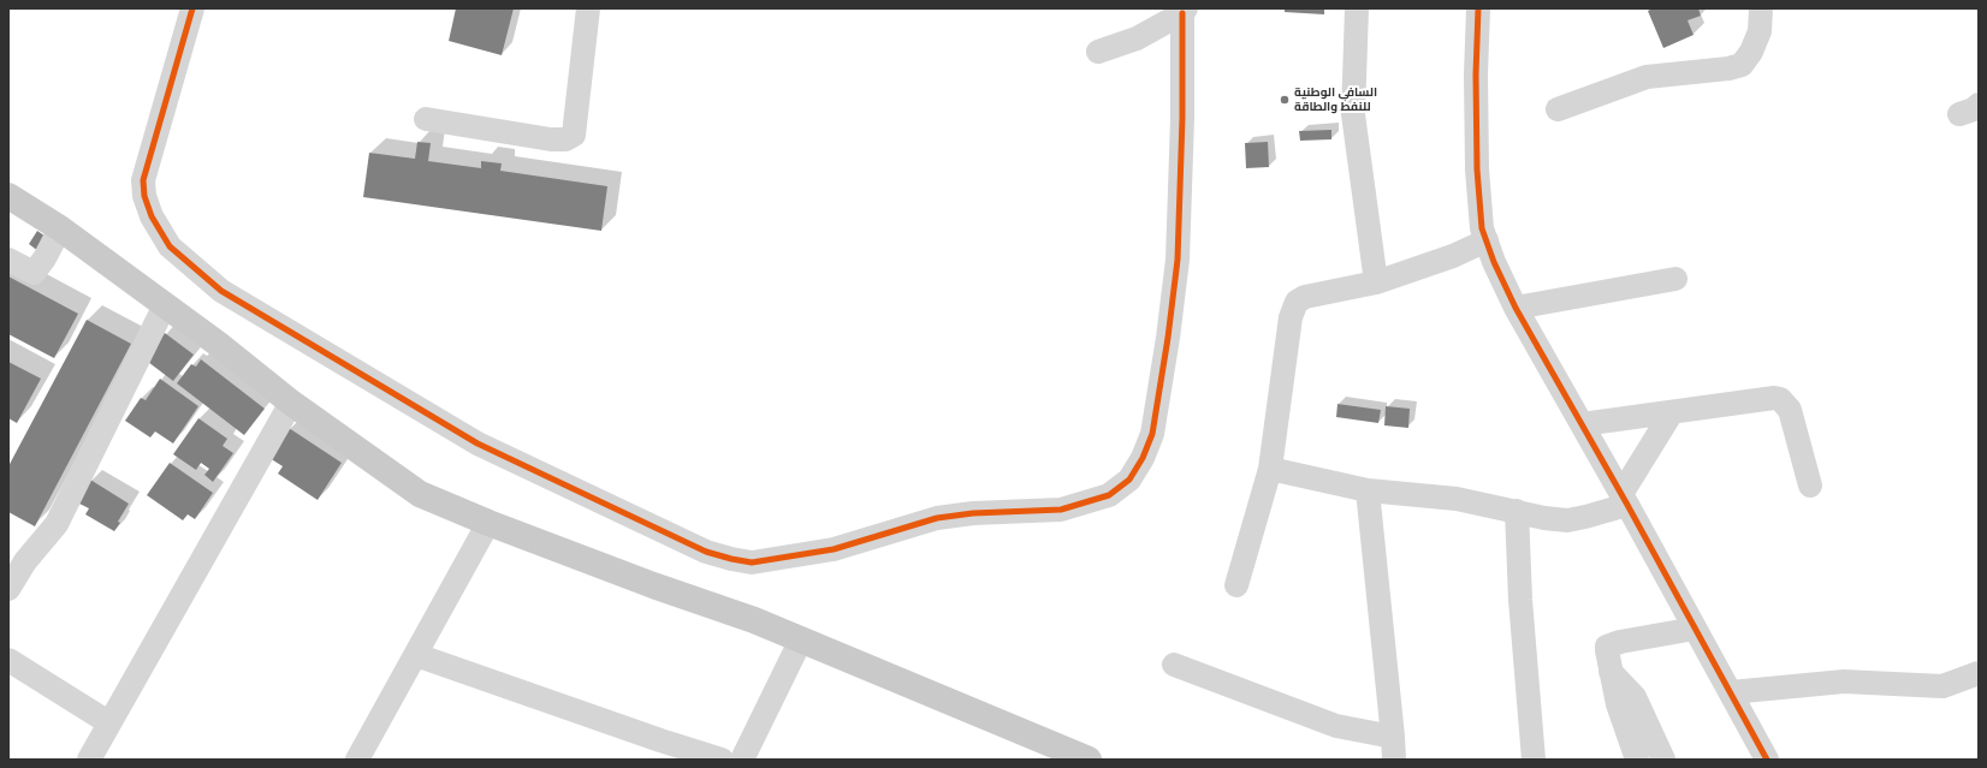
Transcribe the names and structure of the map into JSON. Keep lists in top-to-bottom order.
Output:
{
  "places": ["السافي الوطنية للنفط والطاقة"]
}
